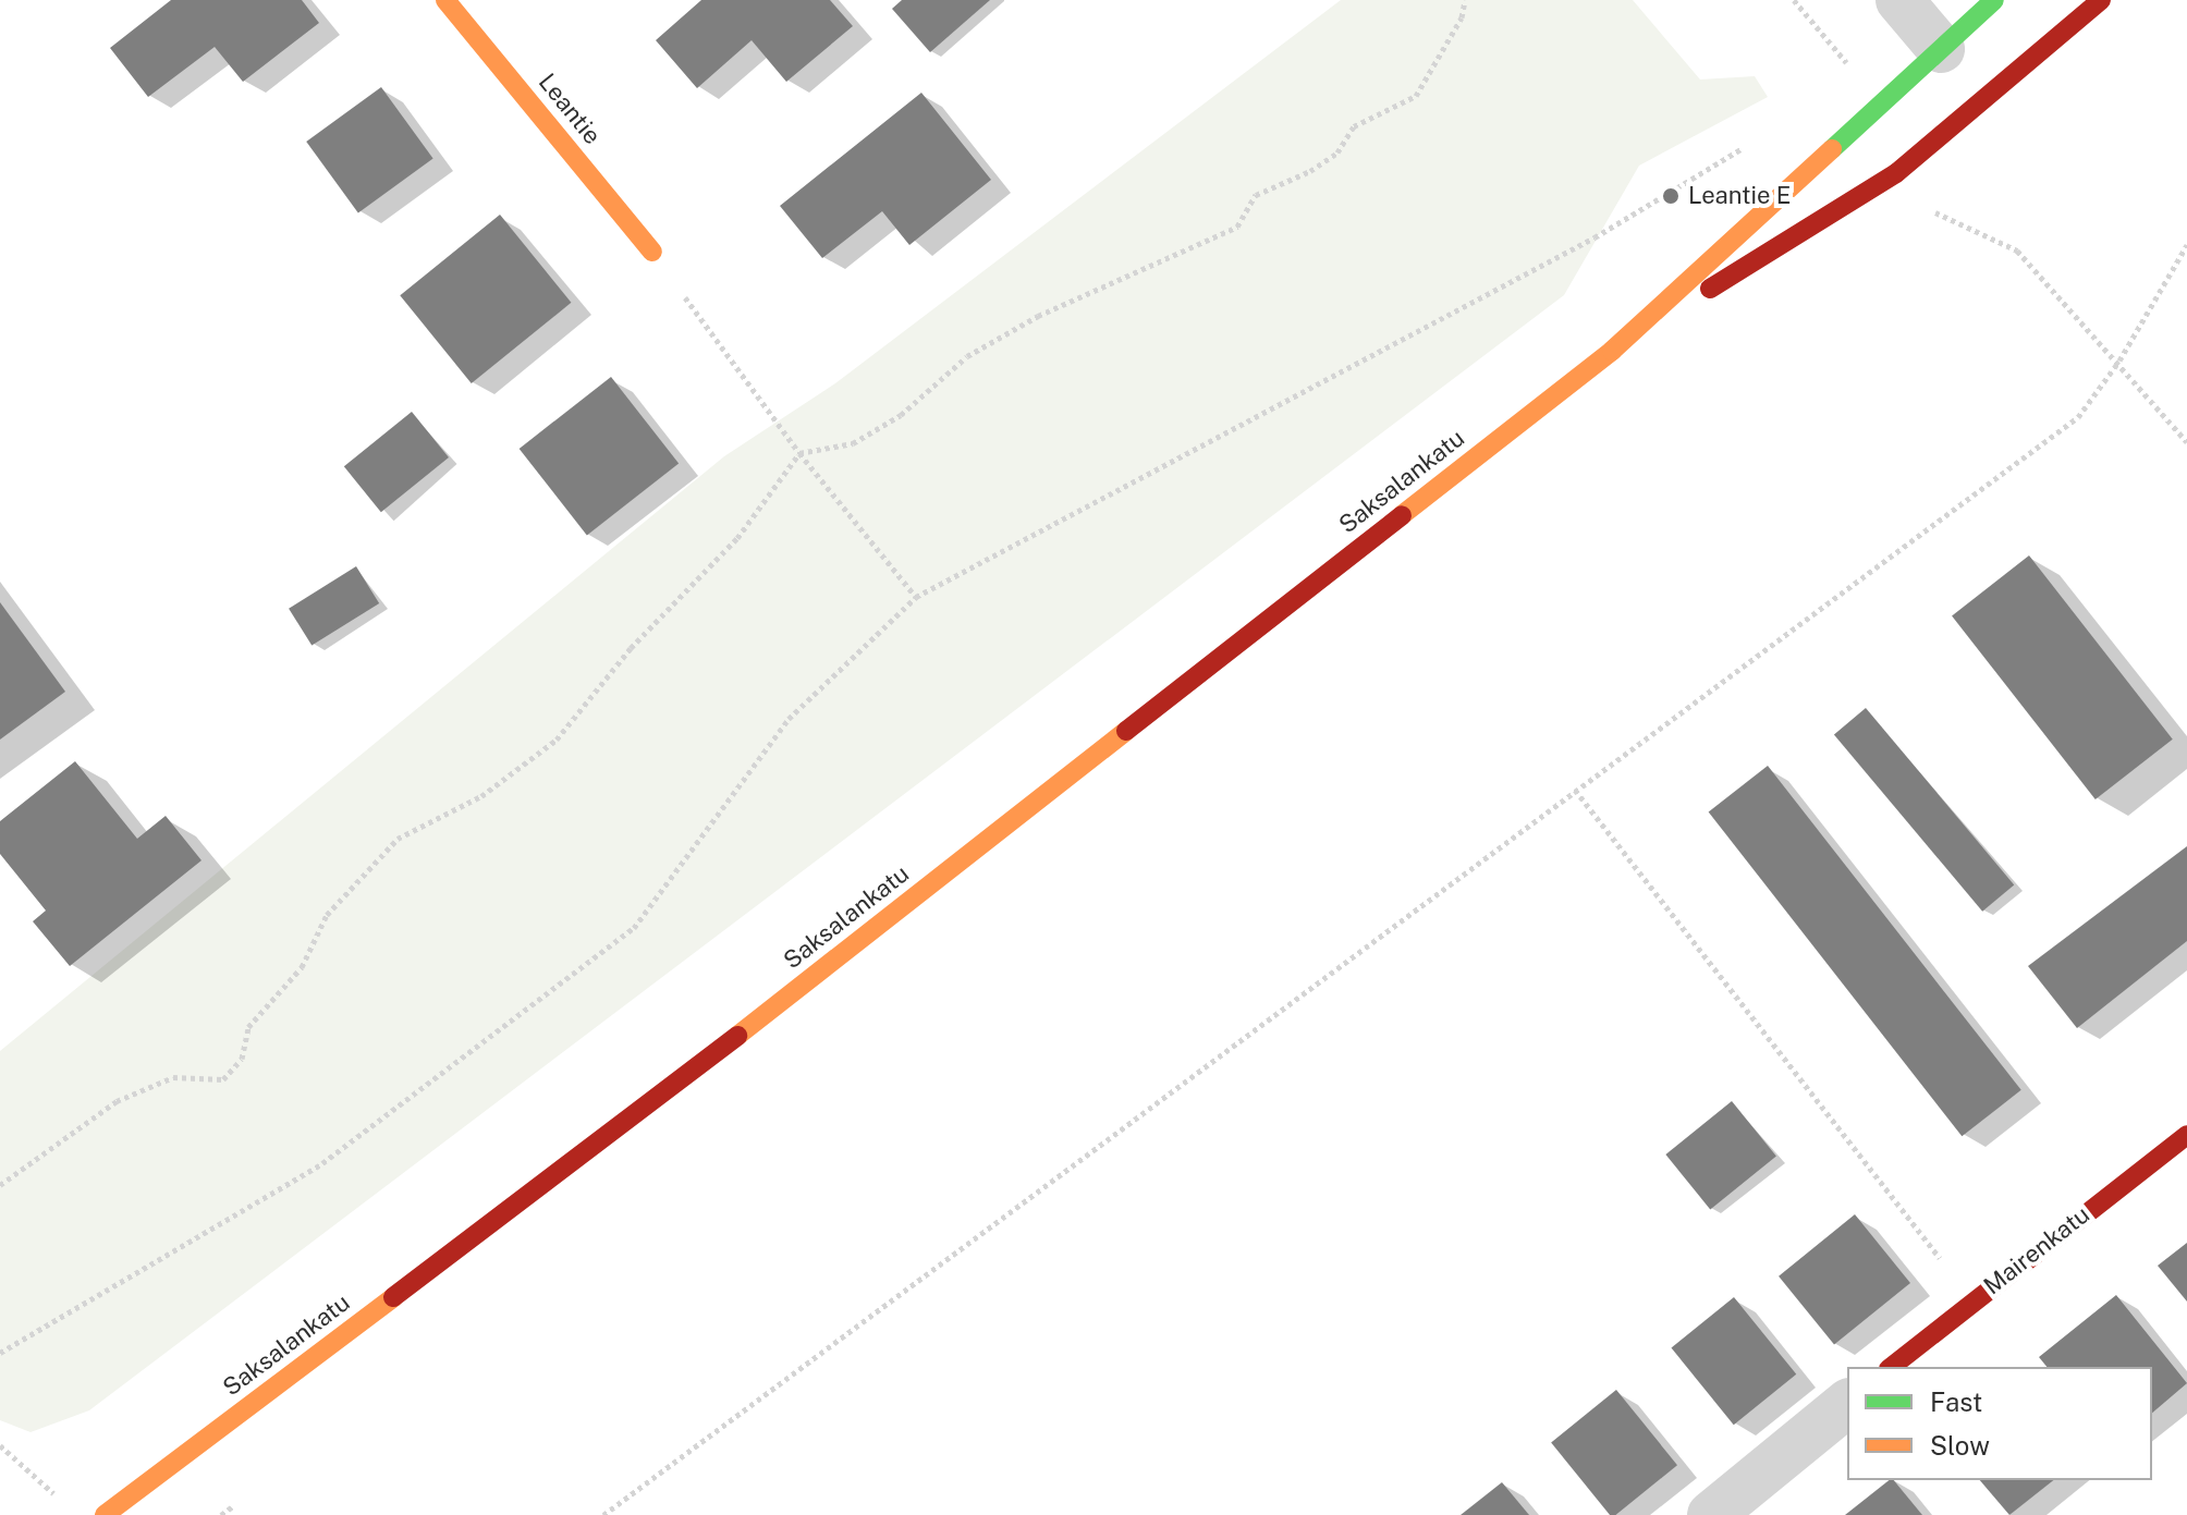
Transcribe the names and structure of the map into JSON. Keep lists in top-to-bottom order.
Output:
{
  "streets": {
    "main road": ["Leantie", "Saksalankatu", "Mairenkatu"]
  },
  "places": ["Leantie E"],
  "legend": ["Fast", "Slow"]
}
